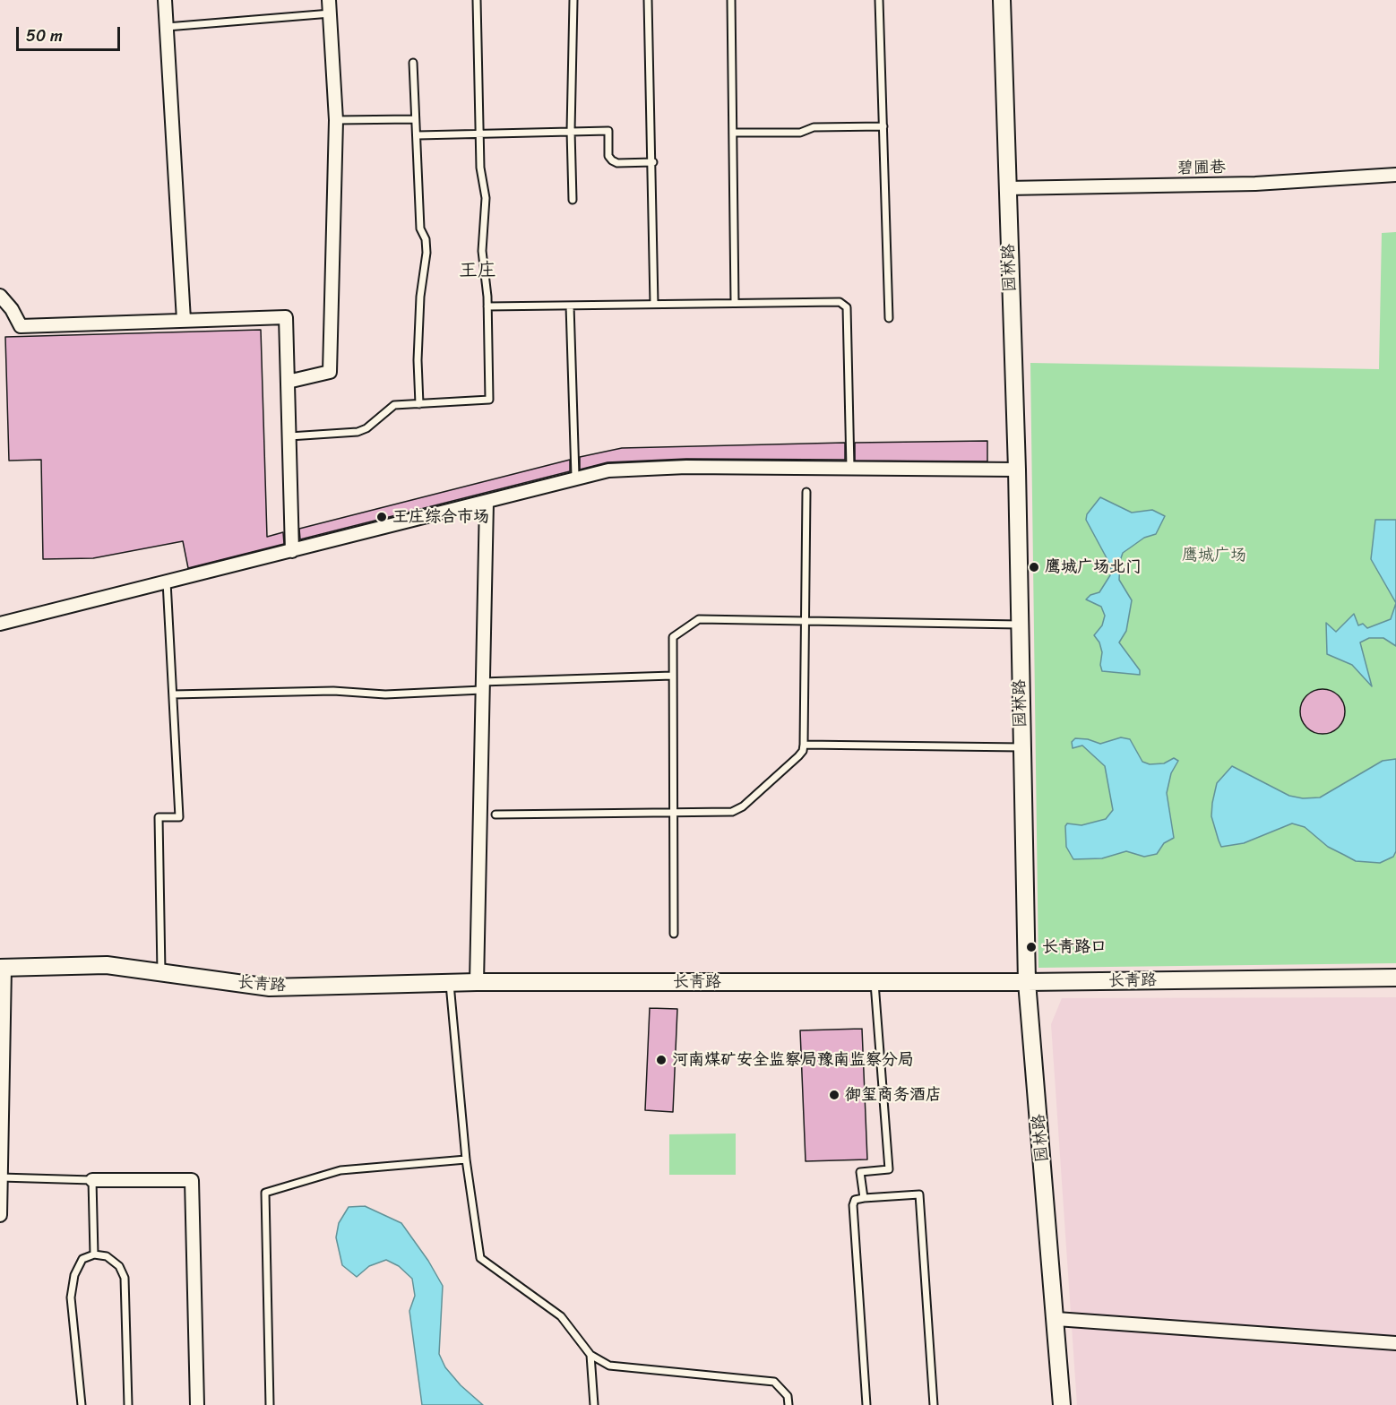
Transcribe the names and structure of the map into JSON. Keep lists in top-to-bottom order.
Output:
{
  "streets": {
    "street": ["碧圃巷", "园林路", "长青路"]
  },
  "crossings": [
    ["碧圃巷", "园林路"],
    ["园林路", "长青路"]
  ],
  "districts": ["王庄"],
  "parks": ["鹰城广场"],
  "places": [
    "王庄综合市场",
    "鹰城广场北门",
    "长青路口",
    "河南煤矿安全监察局豫南监察分局",
    "御玺商务酒店"
  ],
  "scale_bar": "50 m"
}
